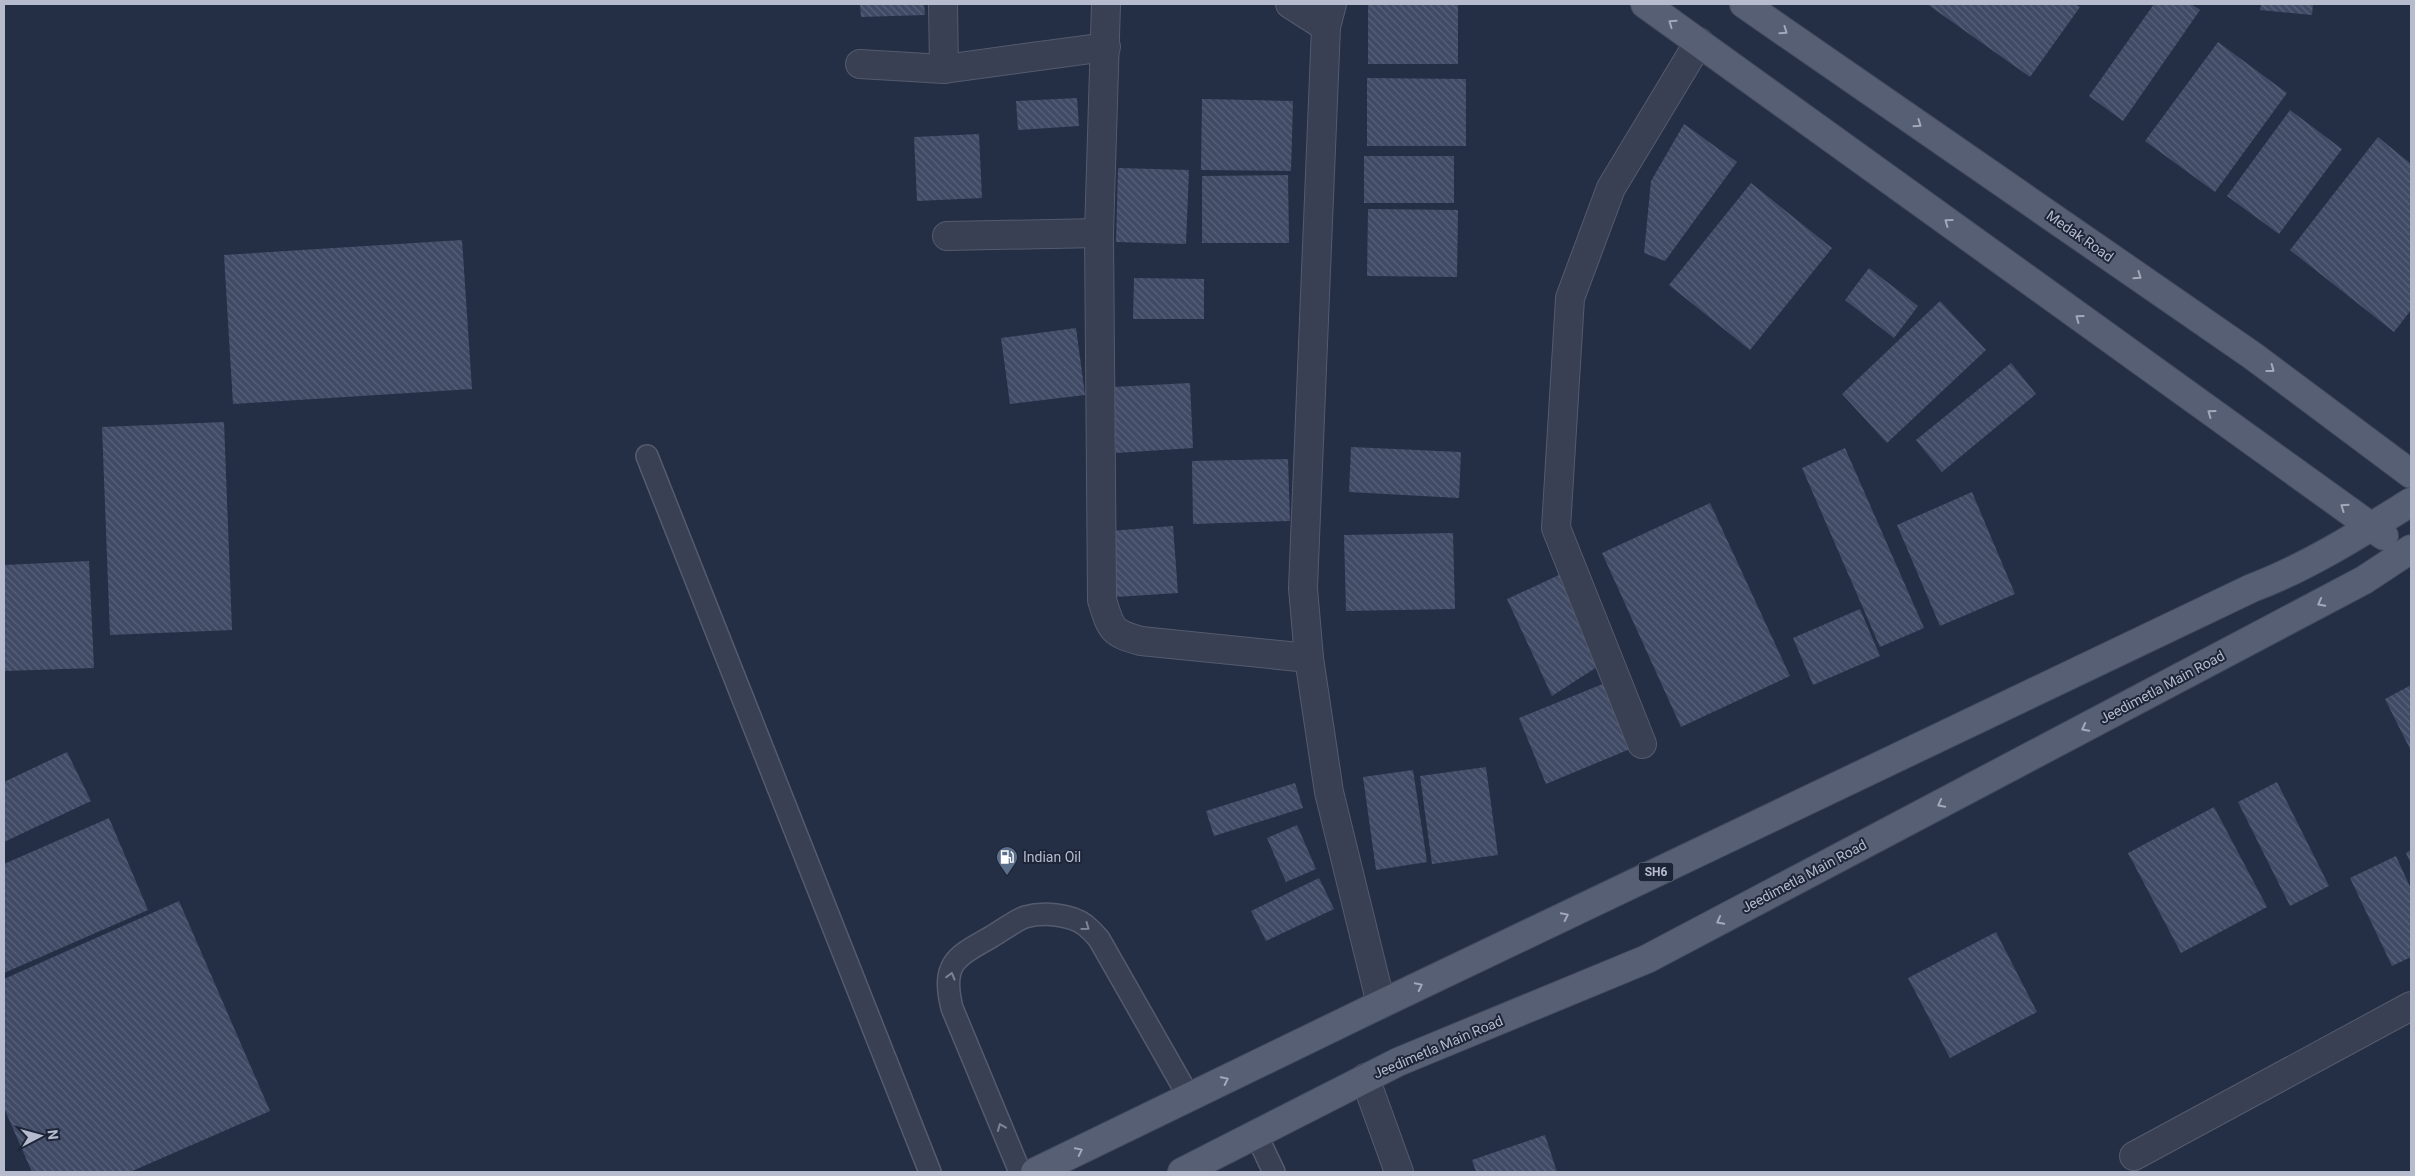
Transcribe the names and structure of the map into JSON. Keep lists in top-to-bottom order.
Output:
{
  "streets": {
    "main road": ["Medak Road", "Jeedimetla Main Road", "SH6"]
  },
  "places": {
    "fuel station": ["Indian Oil"]
  },
  "north": "right"
}
